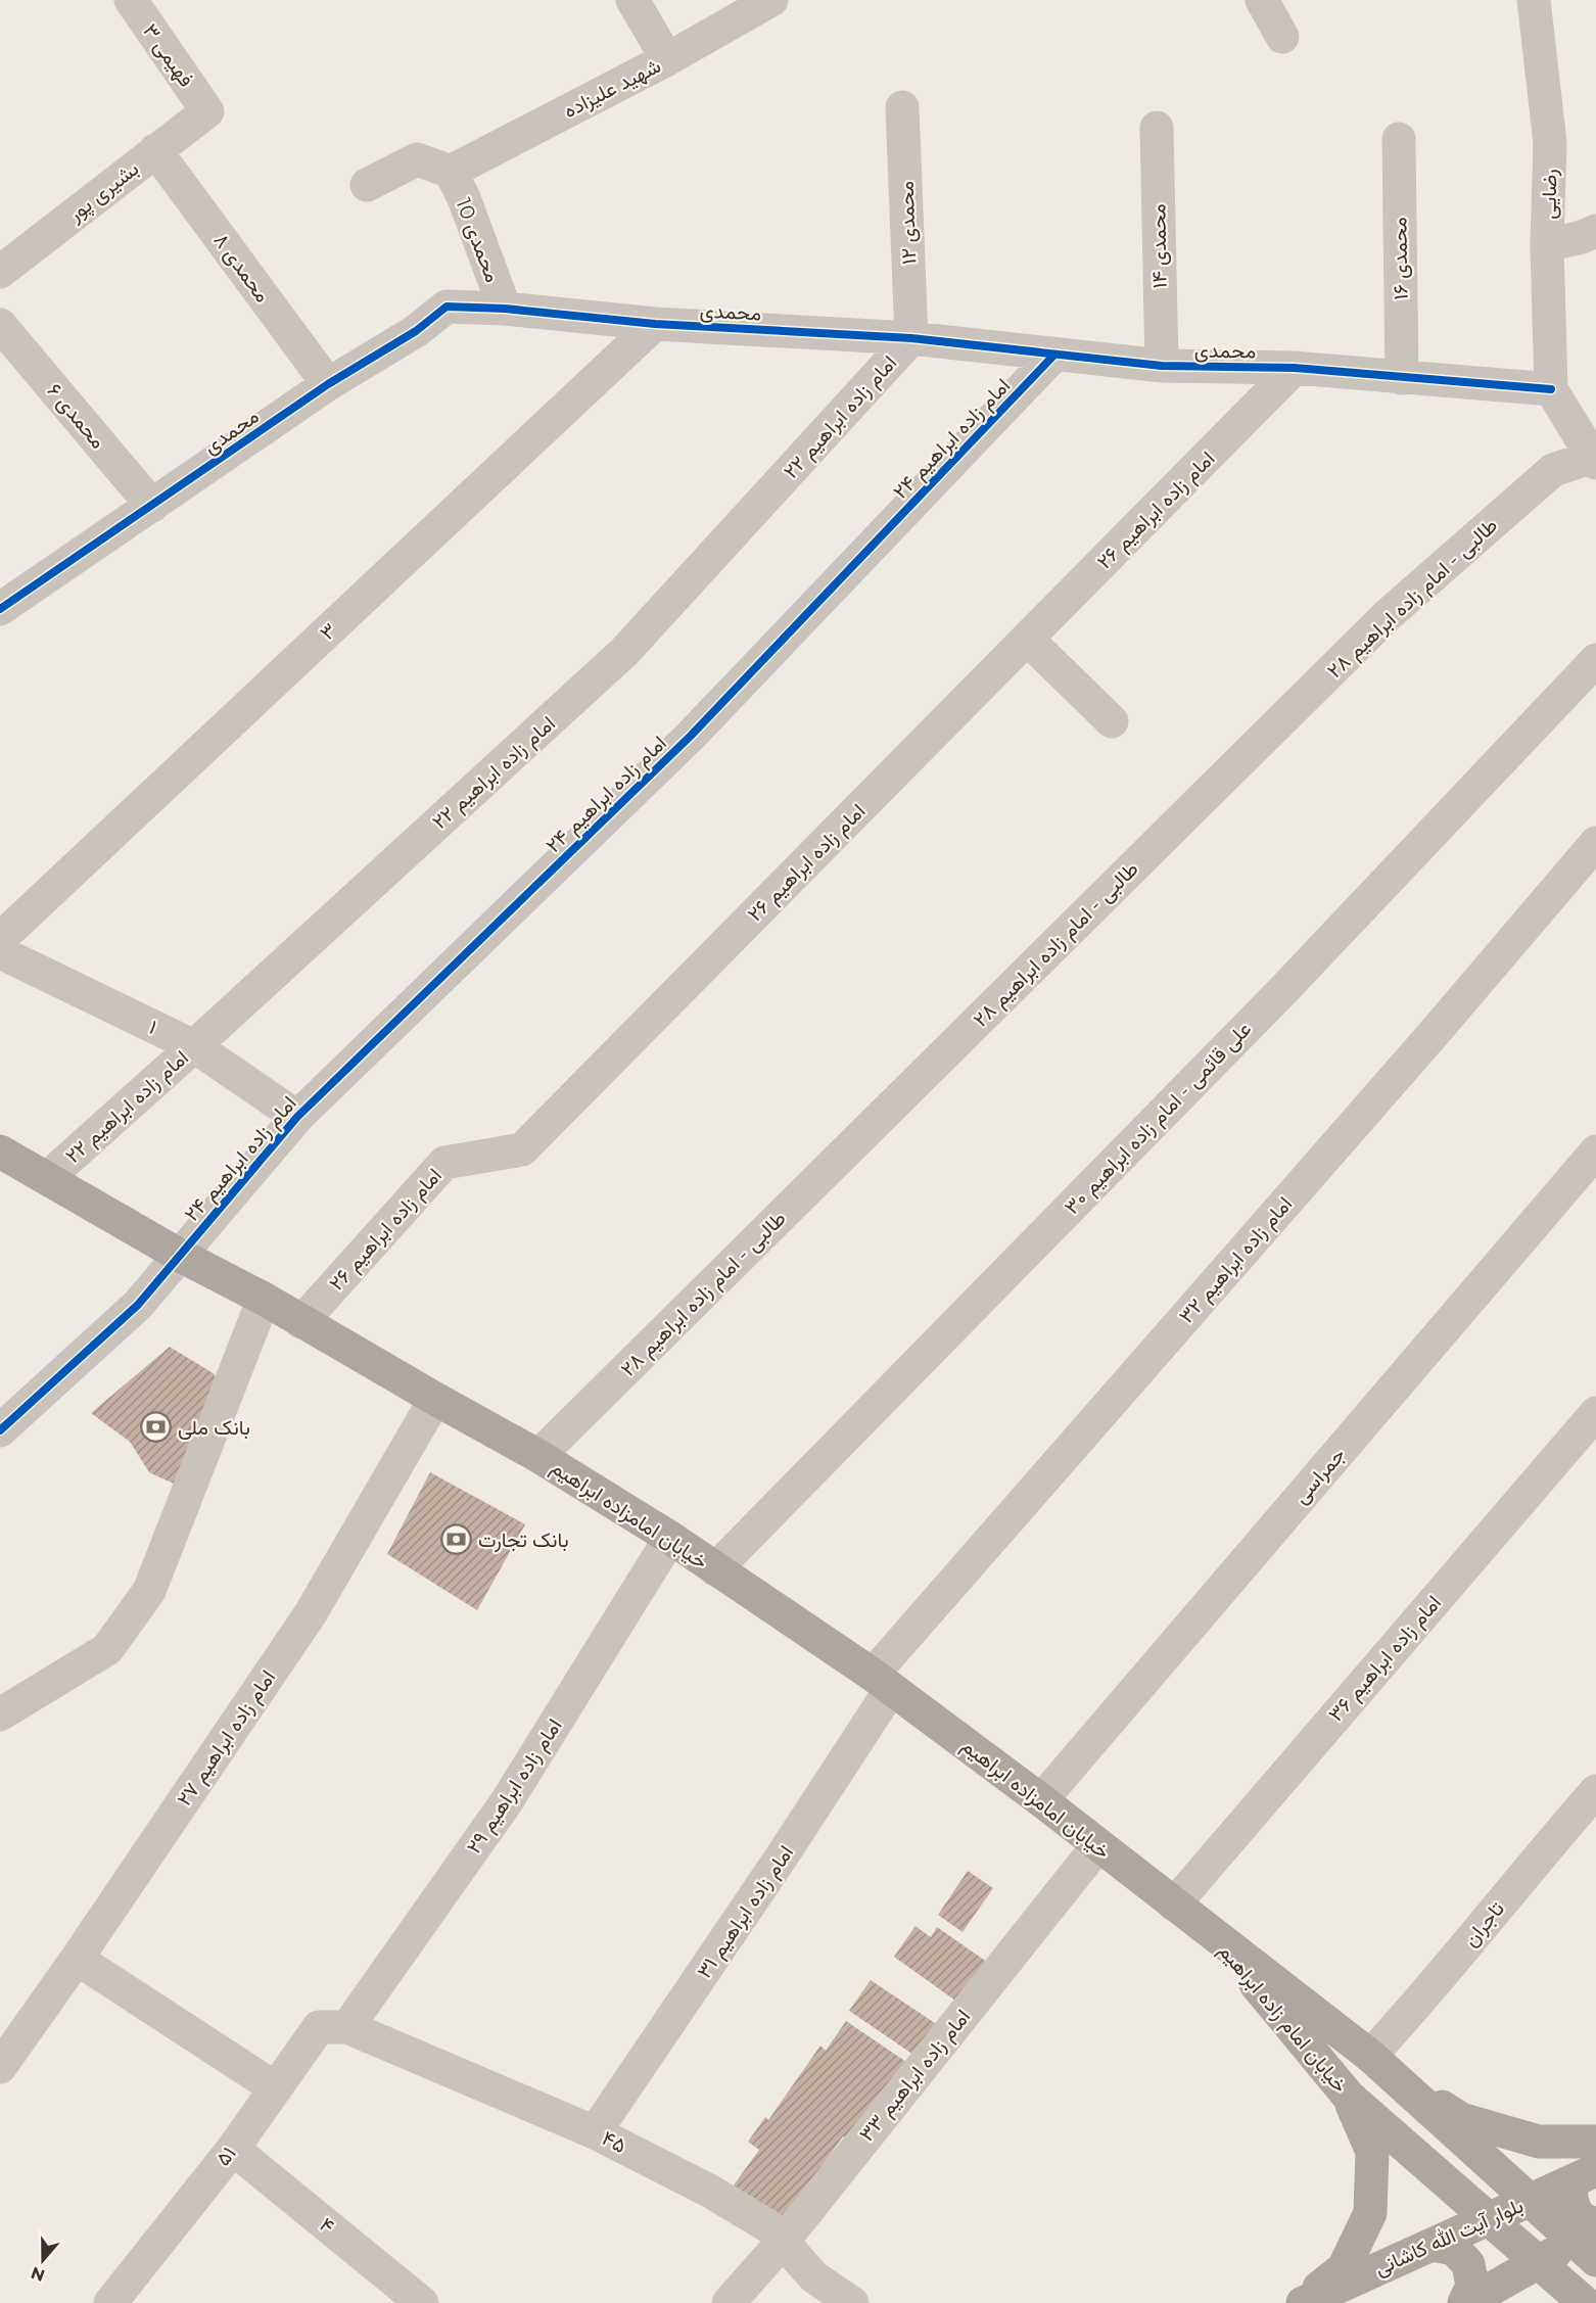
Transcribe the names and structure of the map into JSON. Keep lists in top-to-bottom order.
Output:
{
  "streets": {
    "main road": ["خیابان امامزاده ابراهیم", "خیابان امام زاده ابراهیم", "بلوار آیت الله کاشانی"],
    "street": [
      "فهیمی ۳",
      "شهید علیزاده",
      "بشیری پور",
      "رضایی",
      "محمدی ۱۲",
      "محمدی 10",
      "محمدی ۱۴",
      "محمدی ۱۶",
      "محمدی ۸",
      "محمدی",
      "محمدی ۶",
      "امام زاده ابراهیم ۲۲",
      "امام زاده ابراهیم ۲۴",
      "امام زاده ابراهیم ۲۶",
      "طالبی - امام زاده ابراهیم ۲۸",
      "۳",
      "۱",
      "علی قائمی - امام زاده ابراهیم ۳۰",
      "امام زاده ابراهیم ۳۲",
      "جمراسی",
      "امام زاده ابراهیم ۳۶",
      "امام زاده ابراهیم ۲۷",
      "امام زاده ابراهیم ۲۹",
      "امام زاده ابراهیم ۳۱",
      "تاجران",
      "امام زاده ابراهیم ۳۳",
      "۴۵",
      "۵۱",
      "۴"
    ]
  },
  "crossings": [
    ["فهیمی ۳", "بشیری پور"],
    ["شهید علیزاده", "محمدی 10"],
    ["بشیری پور", "محمدی ۸"],
    ["رضایی", "محمدی"],
    ["محمدی ۱۲", "محمدی"],
    ["محمدی ۱۲", "امام زاده ابراهیم ۲۲"],
    ["محمدی 10", "محمدی"],
    ["محمدی ۱۴", "محمدی"],
    ["محمدی ۱۶", "محمدی"],
    ["محمدی ۸", "محمدی"],
    ["محمدی", "محمدی ۶"],
    ["محمدی", "امام زاده ابراهیم ۲۲"],
    ["محمدی", "امام زاده ابراهیم ۲۴"],
    ["محمدی", "امام زاده ابراهیم ۲۶"],
    ["محمدی", "۳"],
    ["امام زاده ابراهیم ۲۲", "۱"],
    ["امام زاده ابراهیم ۲۲", "خیابان امامزاده ابراهیم"],
    ["امام زاده ابراهیم ۲۴", "۱"],
    ["امام زاده ابراهیم ۲۴", "خیابان امامزاده ابراهیم"],
    ["امام زاده ابراهیم ۲۶", "خیابان امامزاده ابراهیم"],
    ["طالبی - امام زاده ابراهیم ۲۸", "خیابان امامزاده ابراهیم"],
    ["علی قائمی - امام زاده ابراهیم ۳۰", "خیابان امامزاده ابراهیم"],
    ["امام زاده ابراهیم ۳۲", "خیابان امامزاده ابراهیم"],
    ["امام زاده ابراهیم ۳۲", "امام زاده ابراهیم ۳۱"],
    ["جمراسی", "خیابان امامزاده ابراهیم"],
    ["خیابان امامزاده ابراهیم", "امام زاده ابراهیم ۳۶"],
    ["خیابان امامزاده ابراهیم", "امام زاده ابراهیم ۲۷"],
    ["خیابان امامزاده ابراهیم", "امام زاده ابراهیم ۲۹"],
    ["خیابان امامزاده ابراهیم", "امام زاده ابراهیم ۳۱"],
    ["خیابان امامزاده ابراهیم", "خیابان امام زاده ابراهیم"],
    ["خیابان امامزاده ابراهیم", "امام زاده ابراهیم ۳۳"],
    ["امام زاده ابراهیم ۲۹", "۴۵"],
    ["امام زاده ابراهیم ۲۹", "۵۱"],
    ["امام زاده ابراهیم ۳۱", "۴۵"],
    ["تاجران", "خیابان امام زاده ابراهیم"],
    ["خیابان امام زاده ابراهیم", "بلوار آیت الله کاشانی"],
    ["امام زاده ابراهیم ۳۳", "۴۵"],
    ["۴۵", "۵۱"],
    ["۵۱", "۴"]
  ],
  "places": {
    "bank": ["بانک ملی", "بانک تجارت"]
  },
  "north": "bottom"
}
